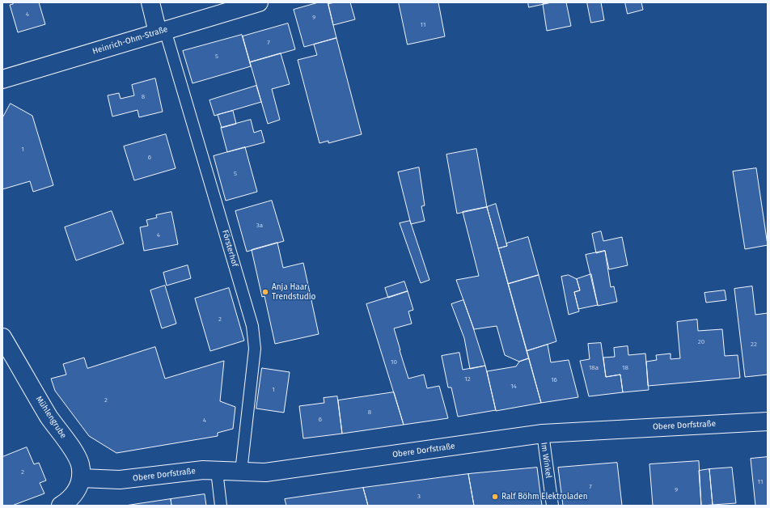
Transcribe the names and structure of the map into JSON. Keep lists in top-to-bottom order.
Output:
{
  "streets": {
    "street": ["Heinrich-Ohm-Straße", "Mühlengrube", "Obere Dorfstraße"],
    "lane": ["Försterhof", "Im Winkel"]
  },
  "crossings": [
    ["Heinrich-Ohm-Straße", "Försterhof"],
    ["Försterhof", "Obere Dorfstraße"],
    ["Mühlengrube", "Obere Dorfstraße"],
    ["Obere Dorfstraße", "Im Winkel"]
  ],
  "places": ["Anja Haar Trendstudio", "Ralf Böhm Elektroladen"],
  "house_numbers": [
    "4",
    "9",
    "11",
    "7",
    "5",
    "8",
    "1",
    "6",
    "5",
    "3a",
    "4",
    "2",
    "20",
    "22",
    "10",
    "18a",
    "18",
    "12",
    "16",
    "14",
    "1",
    "2",
    "8",
    "6",
    "4",
    "2",
    "11",
    "7",
    "9",
    "3"
  ]
}
